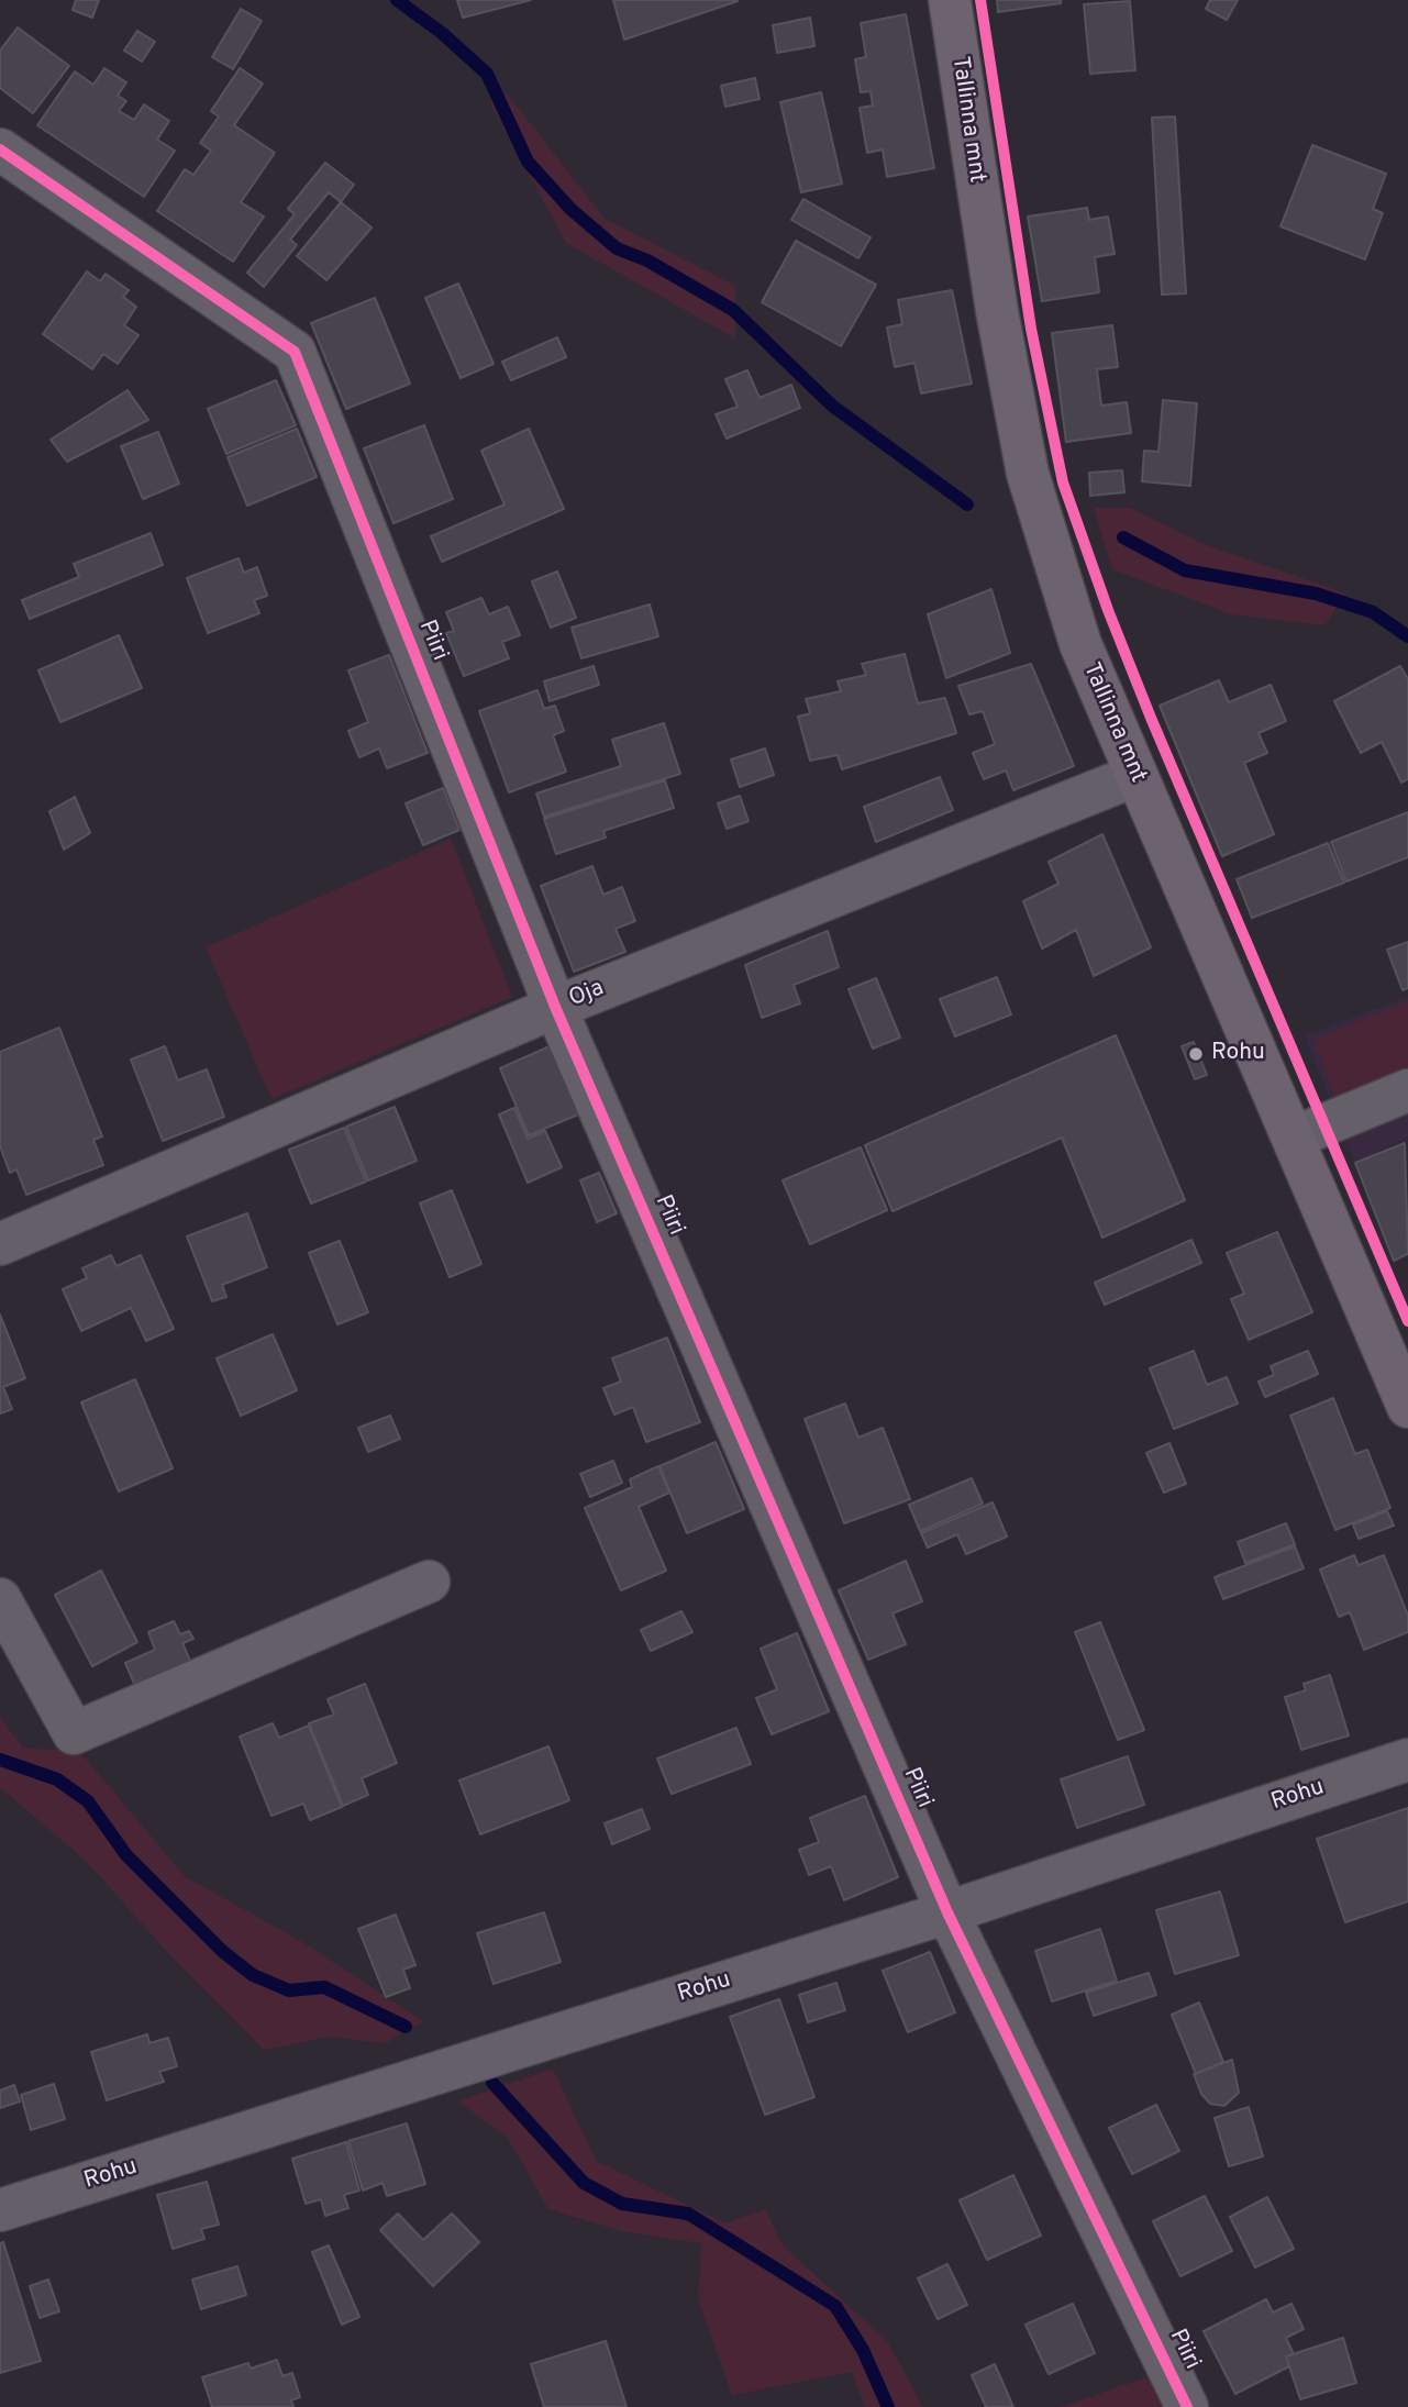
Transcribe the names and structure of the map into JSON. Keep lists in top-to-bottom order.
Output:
{
  "streets": {
    "main road": ["Tallinna mnt"],
    "street": ["Piiri", "Oja", "Rohu"]
  },
  "crossings": [
    ["Tallinna mnt", "Oja"],
    ["Piiri", "Oja"],
    ["Piiri", "Rohu"]
  ],
  "places": ["Rohu"]
}
